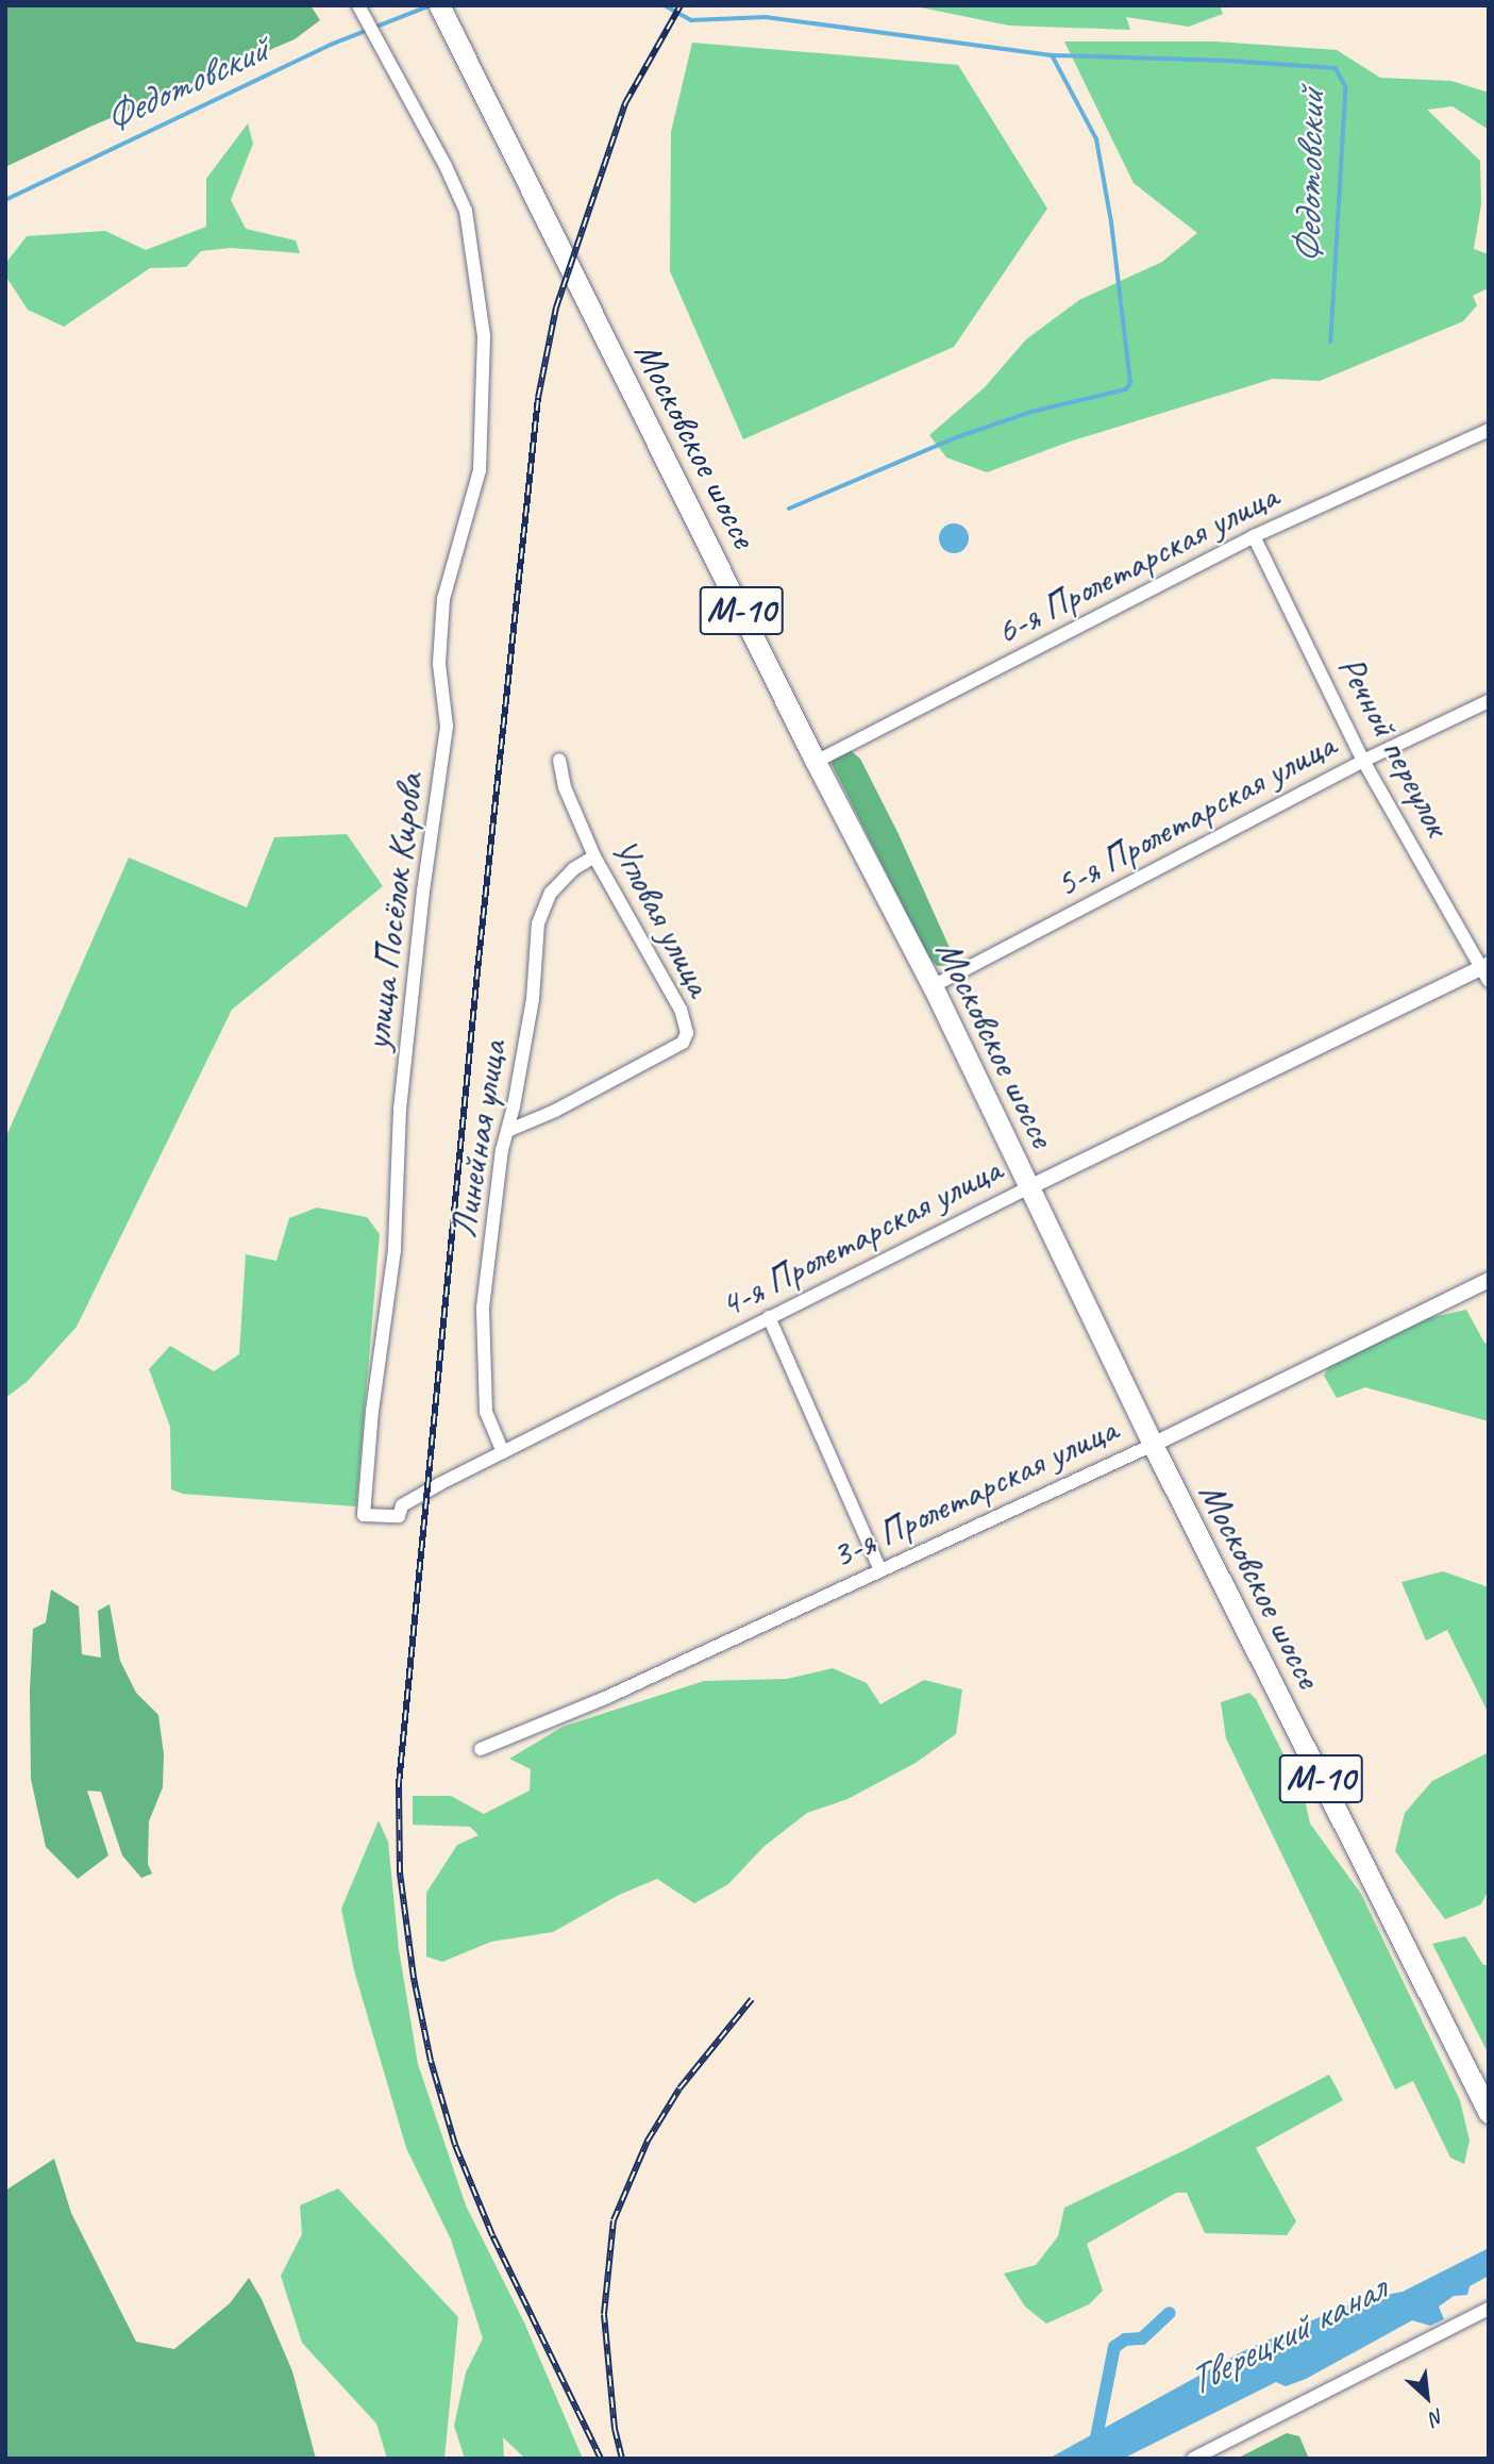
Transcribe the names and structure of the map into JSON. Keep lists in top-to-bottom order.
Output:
{
  "streets": {
    "highway": ["Московское шоссе", "М-10"],
    "street": [
      "6-я Пролетарская улица",
      "Речной переулок",
      "5-я Пролетарская улица",
      "улица Посёлок Кирова",
      "Угловая улица",
      "Линейная улица",
      "4-я Пролетарская улица",
      "3-я Пролетарская улица"
    ]
  },
  "crossings": [
    ["Московское шоссе", "6-я Пролетарская улица"],
    ["Московское шоссе", "5-я Пролетарская улица"],
    ["Московское шоссе", "4-я Пролетарская улица"],
    ["Московское шоссе", "3-я Пролетарская улица"],
    ["6-я Пролетарская улица", "Речной переулок"],
    ["Речной переулок", "5-я Пролетарская улица"],
    ["Речной переулок", "4-я Пролетарская улица"],
    ["улица Посёлок Кирова", "Линейная улица"],
    ["улица Посёлок Кирова", "4-я Пролетарская улица"],
    ["Угловая улица", "Линейная улица"],
    ["Линейная улица", "4-я Пролетарская улица"]
  ],
  "water": ["Федотовский", "Тверецкий канал"],
  "north": "bottom right"
}
